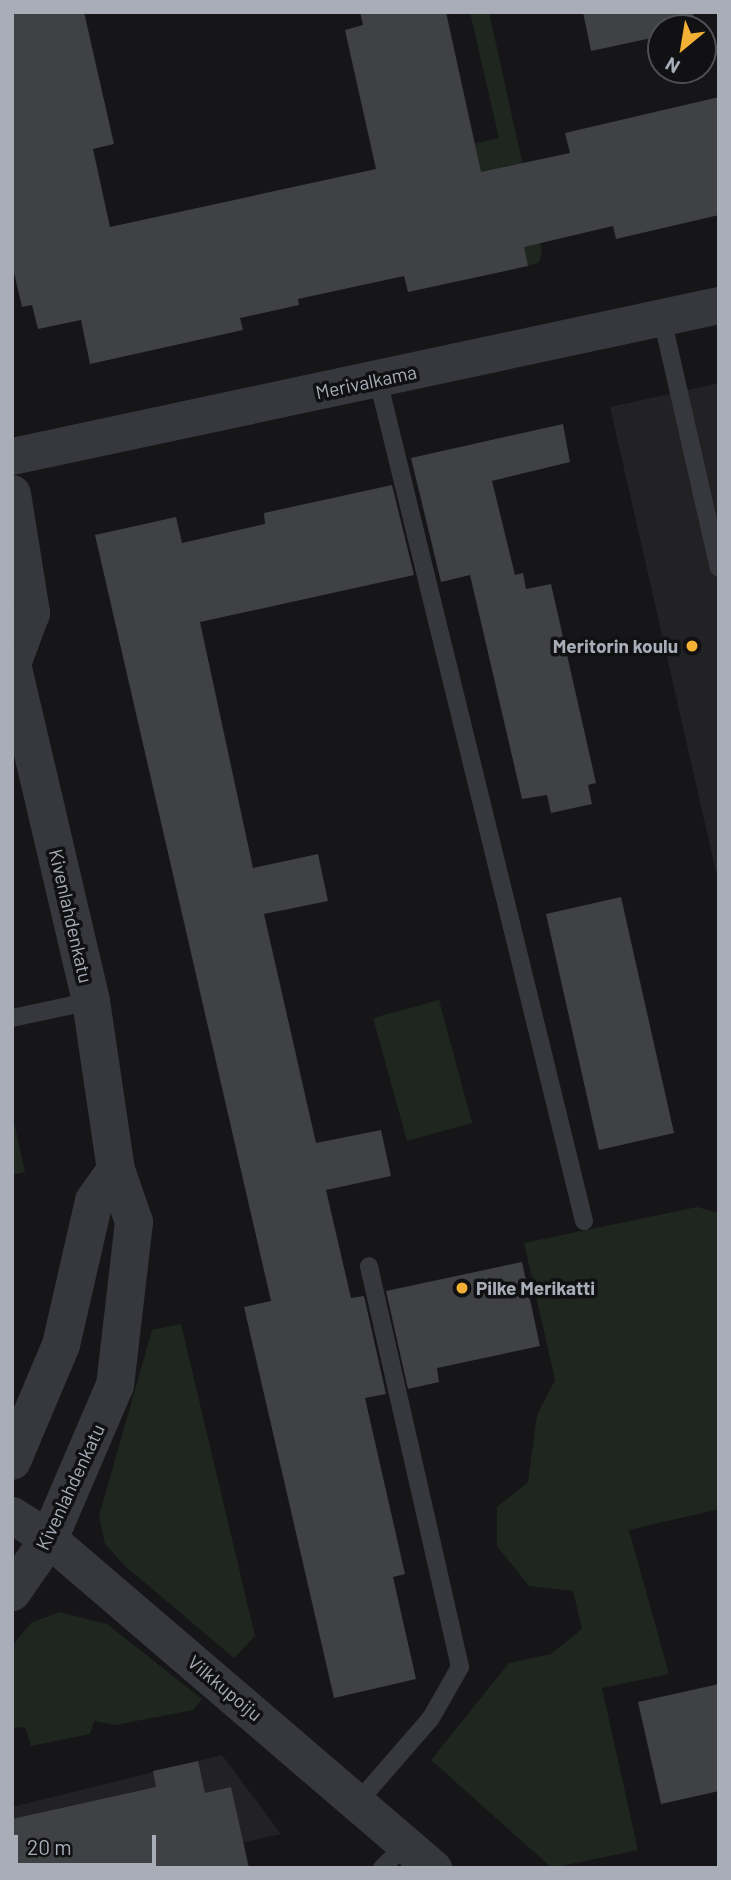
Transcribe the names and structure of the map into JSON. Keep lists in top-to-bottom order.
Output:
{
  "streets": {
    "street": ["Merivalkama", "Kivenlahdenkatu", "Vilkkupoiju"]
  },
  "crossings": [
    ["Kivenlahdenkatu", "Vilkkupoiju"]
  ],
  "places": ["Meritorin koulu", "Pilke Merikatti"],
  "scale_bar": "20 m",
  "north": "bottom left"
}
